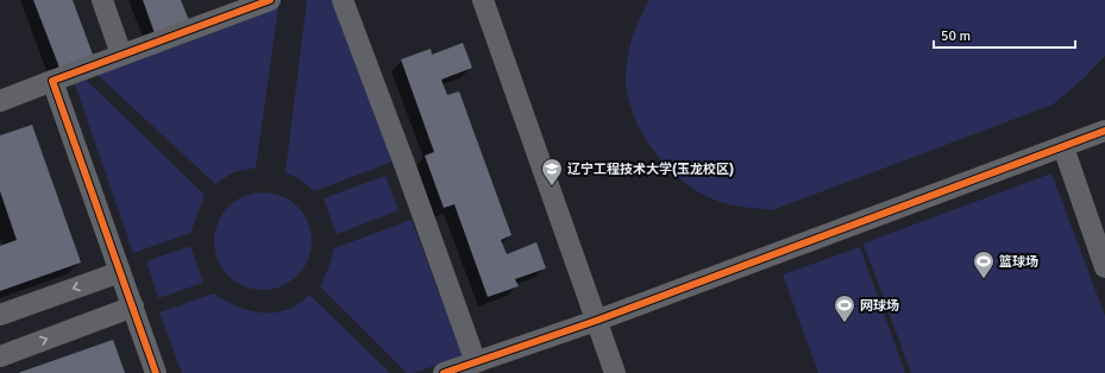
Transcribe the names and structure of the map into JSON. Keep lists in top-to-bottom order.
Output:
{
  "places": {
    "school or university": ["辽宁工程技术大学(玉龙校区)"],
    "sports": ["篮球场", "网球场"]
  },
  "scale_bar": "50 m"
}
